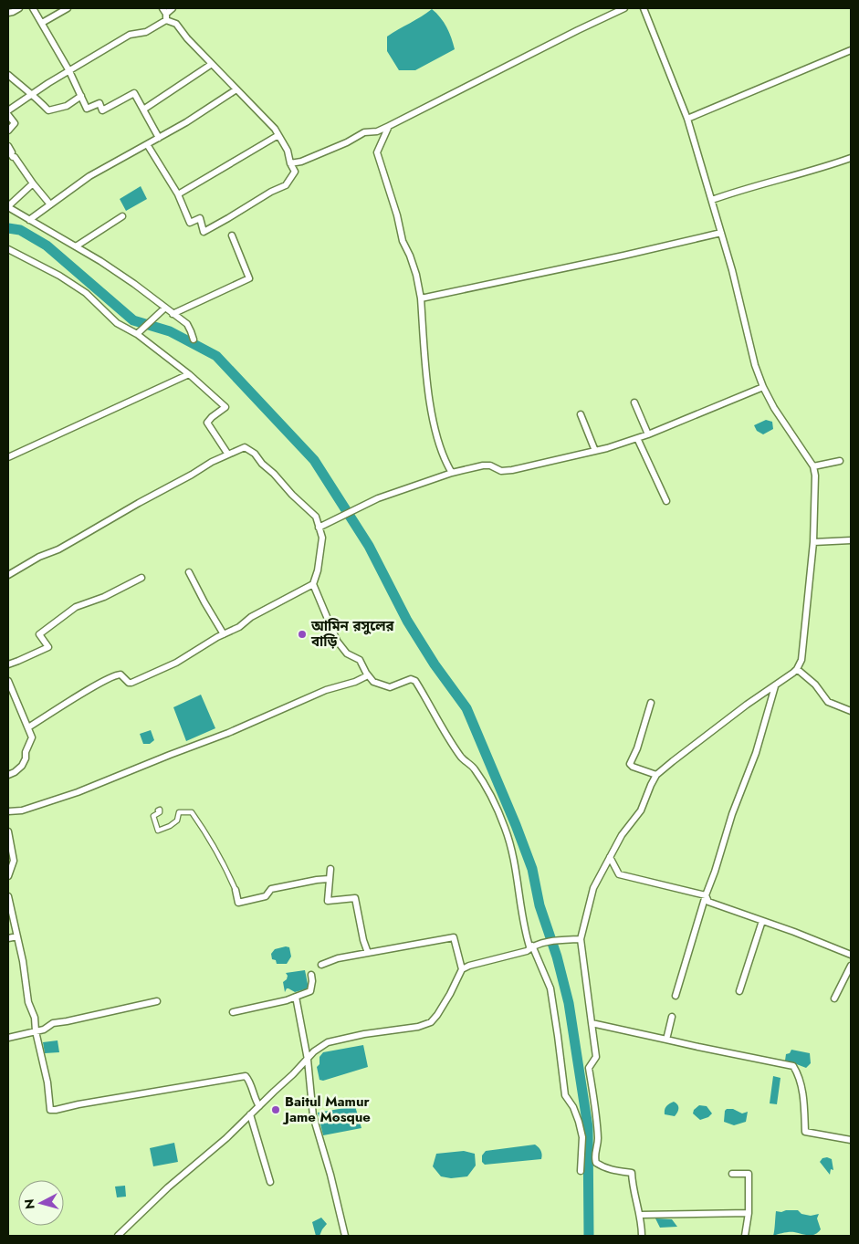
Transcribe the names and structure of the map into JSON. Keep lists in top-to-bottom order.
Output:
{
  "places": ["আমিন রসুলের বাড়ি", "Baitul Mamur Jame Mosque"],
  "north": "left"
}
